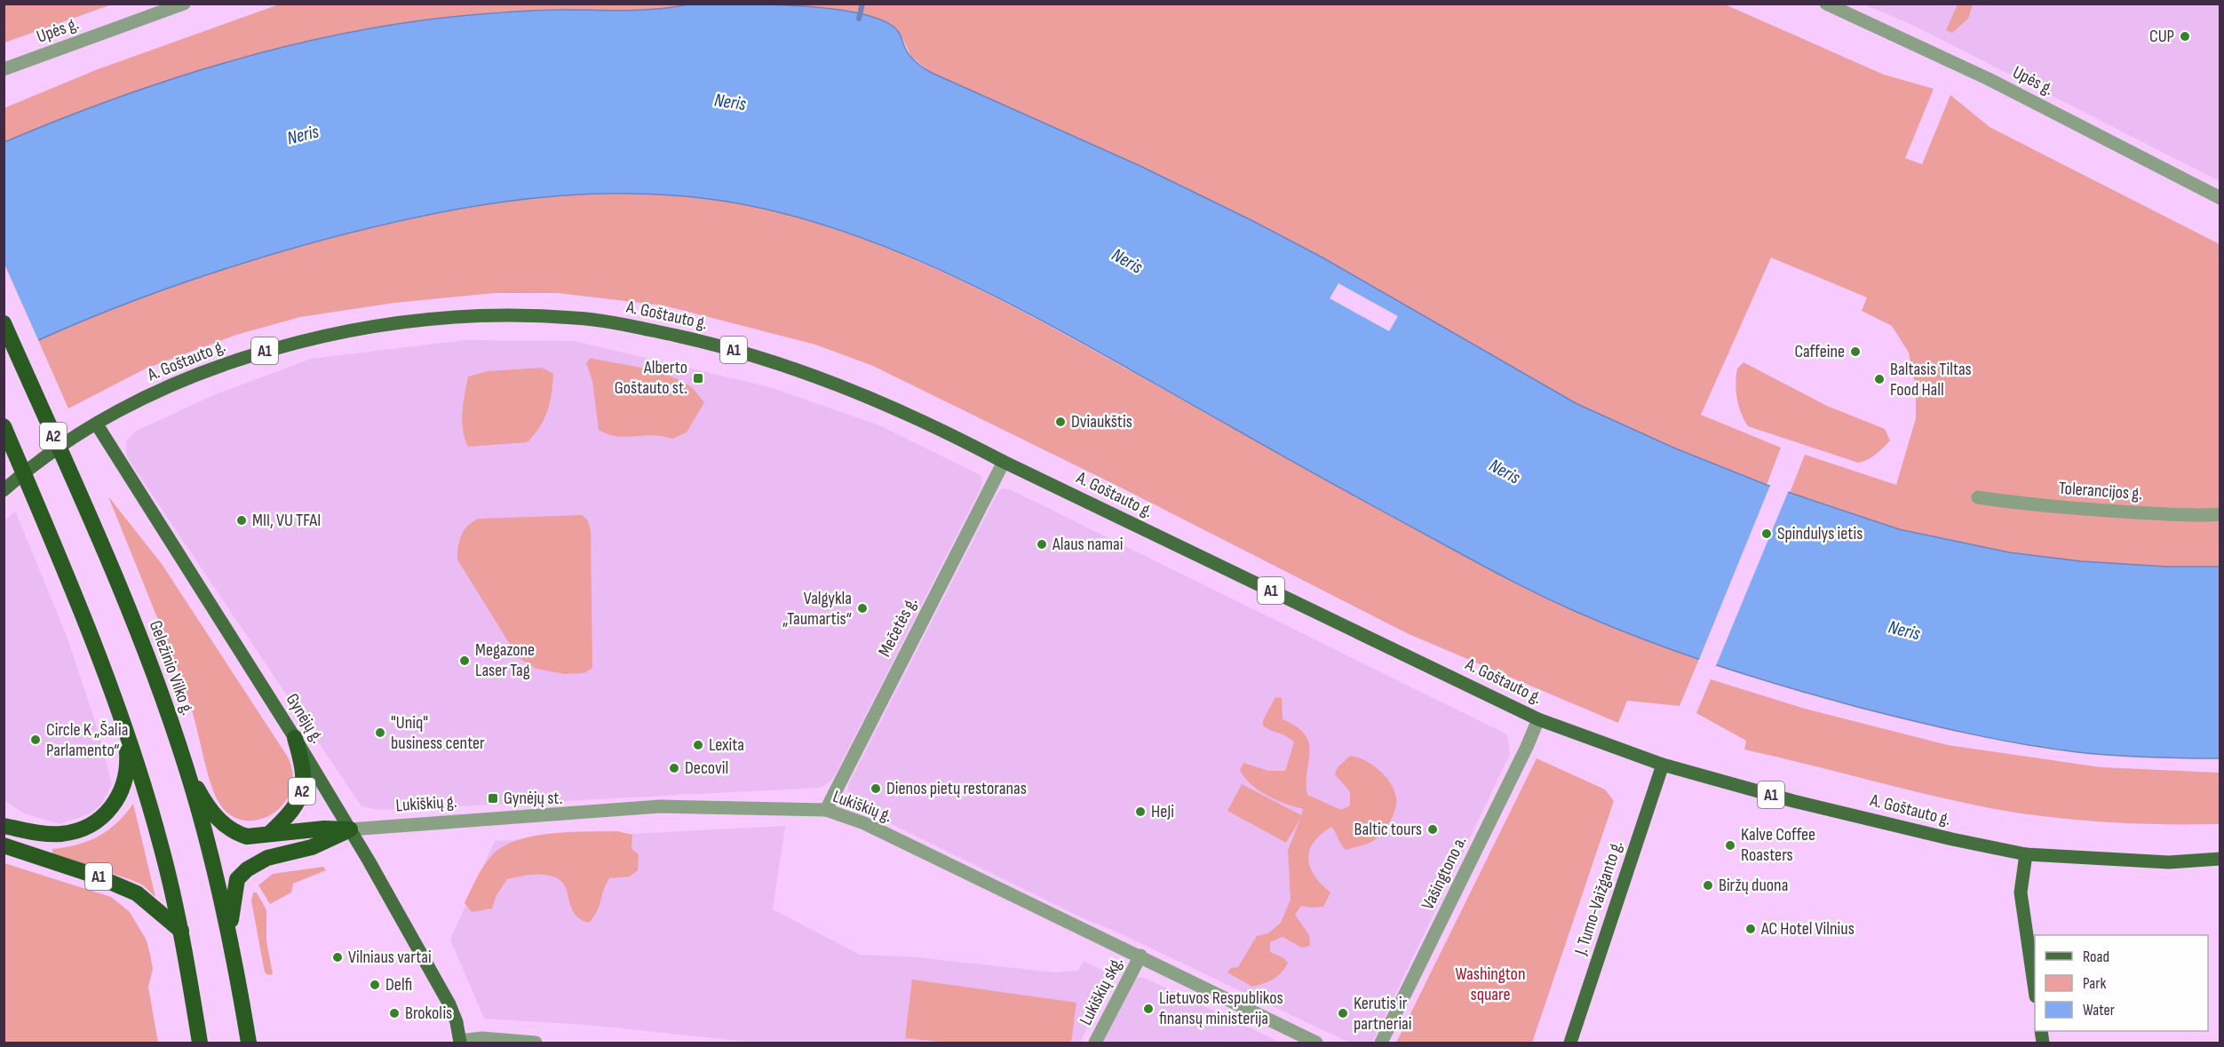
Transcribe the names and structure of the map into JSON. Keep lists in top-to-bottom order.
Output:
{
  "streets": {
    "highway": ["A1", "A2", "Geležinio Vilko g."],
    "main road": ["A. Goštauto g.", "Gynėjų g.", "J. Tumo-Vaižganto g."],
    "street": [
      "Upės g.",
      "Tolerancijos g.",
      "Mečetės g.",
      "Lukiškių g.",
      "Vašingtono a.",
      "Lukiškių skg."
    ]
  },
  "crossings": [
    ["A. Goštauto g.", "Mečetės g."],
    ["A. Goštauto g.", "Gynėjų g."],
    ["A. Goštauto g.", "Vašingtono a."],
    ["A. Goštauto g.", "J. Tumo-Vaižganto g."],
    ["A2", "Geležinio Vilko g."],
    ["A2", "Gynėjų g."],
    ["Mečetės g.", "Lukiškių g."],
    ["Gynėjų g.", "Lukiškių g."],
    ["Lukiškių g.", "Lukiškių skg."]
  ],
  "water": ["Neris"],
  "parks": ["Washington square"],
  "places": {
    "other": [
      "CUP",
      "Caffeine",
      "Baltasis Tiltas Food Hall",
      "Dviaukštis",
      "MII, VU TFAI",
      "Spindulys ietis",
      "Alaus namai",
      "Valgykla „Taumartis“",
      "Megazone Laser Tag",
      "\"Uniq\" business center",
      "Circle K „Šalia Parlamento“",
      "Lexita",
      "Decovil",
      "Dienos pietų restoranas",
      "HeJi",
      "Baltic tours",
      "Kalve Coffee Roasters",
      "Biržų duona",
      "AC Hotel Vilnius",
      "Vilniaus vartai",
      "Delfi",
      "Lietuvos Respublikos finansų ministerija",
      "Brokolis",
      "Kerutis ir partneriai"
    ],
    "transit": ["Alberto Goštauto st.", "Gynėjų st."]
  },
  "legend": ["Road", "Park", "Water"]
}
